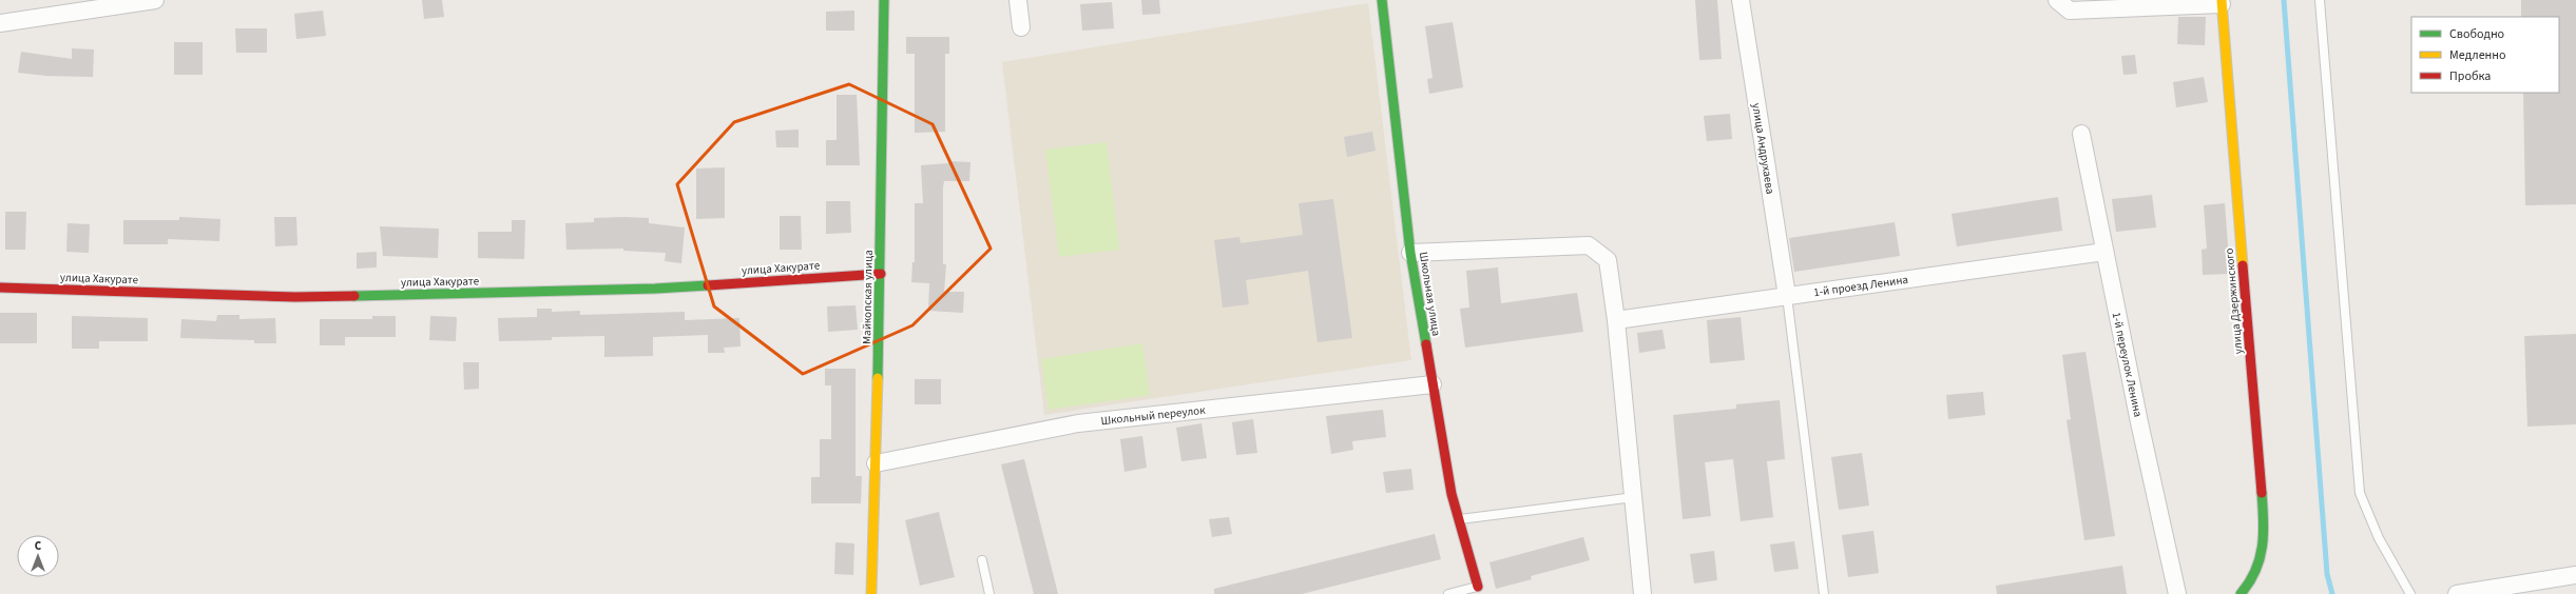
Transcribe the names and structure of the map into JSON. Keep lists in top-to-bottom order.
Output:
{
  "streets": {
    "street": [
      "улица Андрухаева",
      "улица Хакурате",
      "1-й проезд Ленина",
      "Школьная улица",
      "Майкопская улица",
      "улица Дзержинского",
      "1-й переулок Ленина",
      "Школьный переулок"
    ]
  },
  "crossings": [
    ["улица Андрухаева", "1-й проезд Ленина"],
    ["улица Хакурате", "Майкопская улица"],
    ["1-й проезд Ленина", "1-й переулок Ленина"],
    ["Школьная улица", "Школьный переулок"],
    ["Майкопская улица", "Школьный переулок"]
  ],
  "legend": ["Свободно", "Медленно", "Пробка"],
  "north": "top"
}
